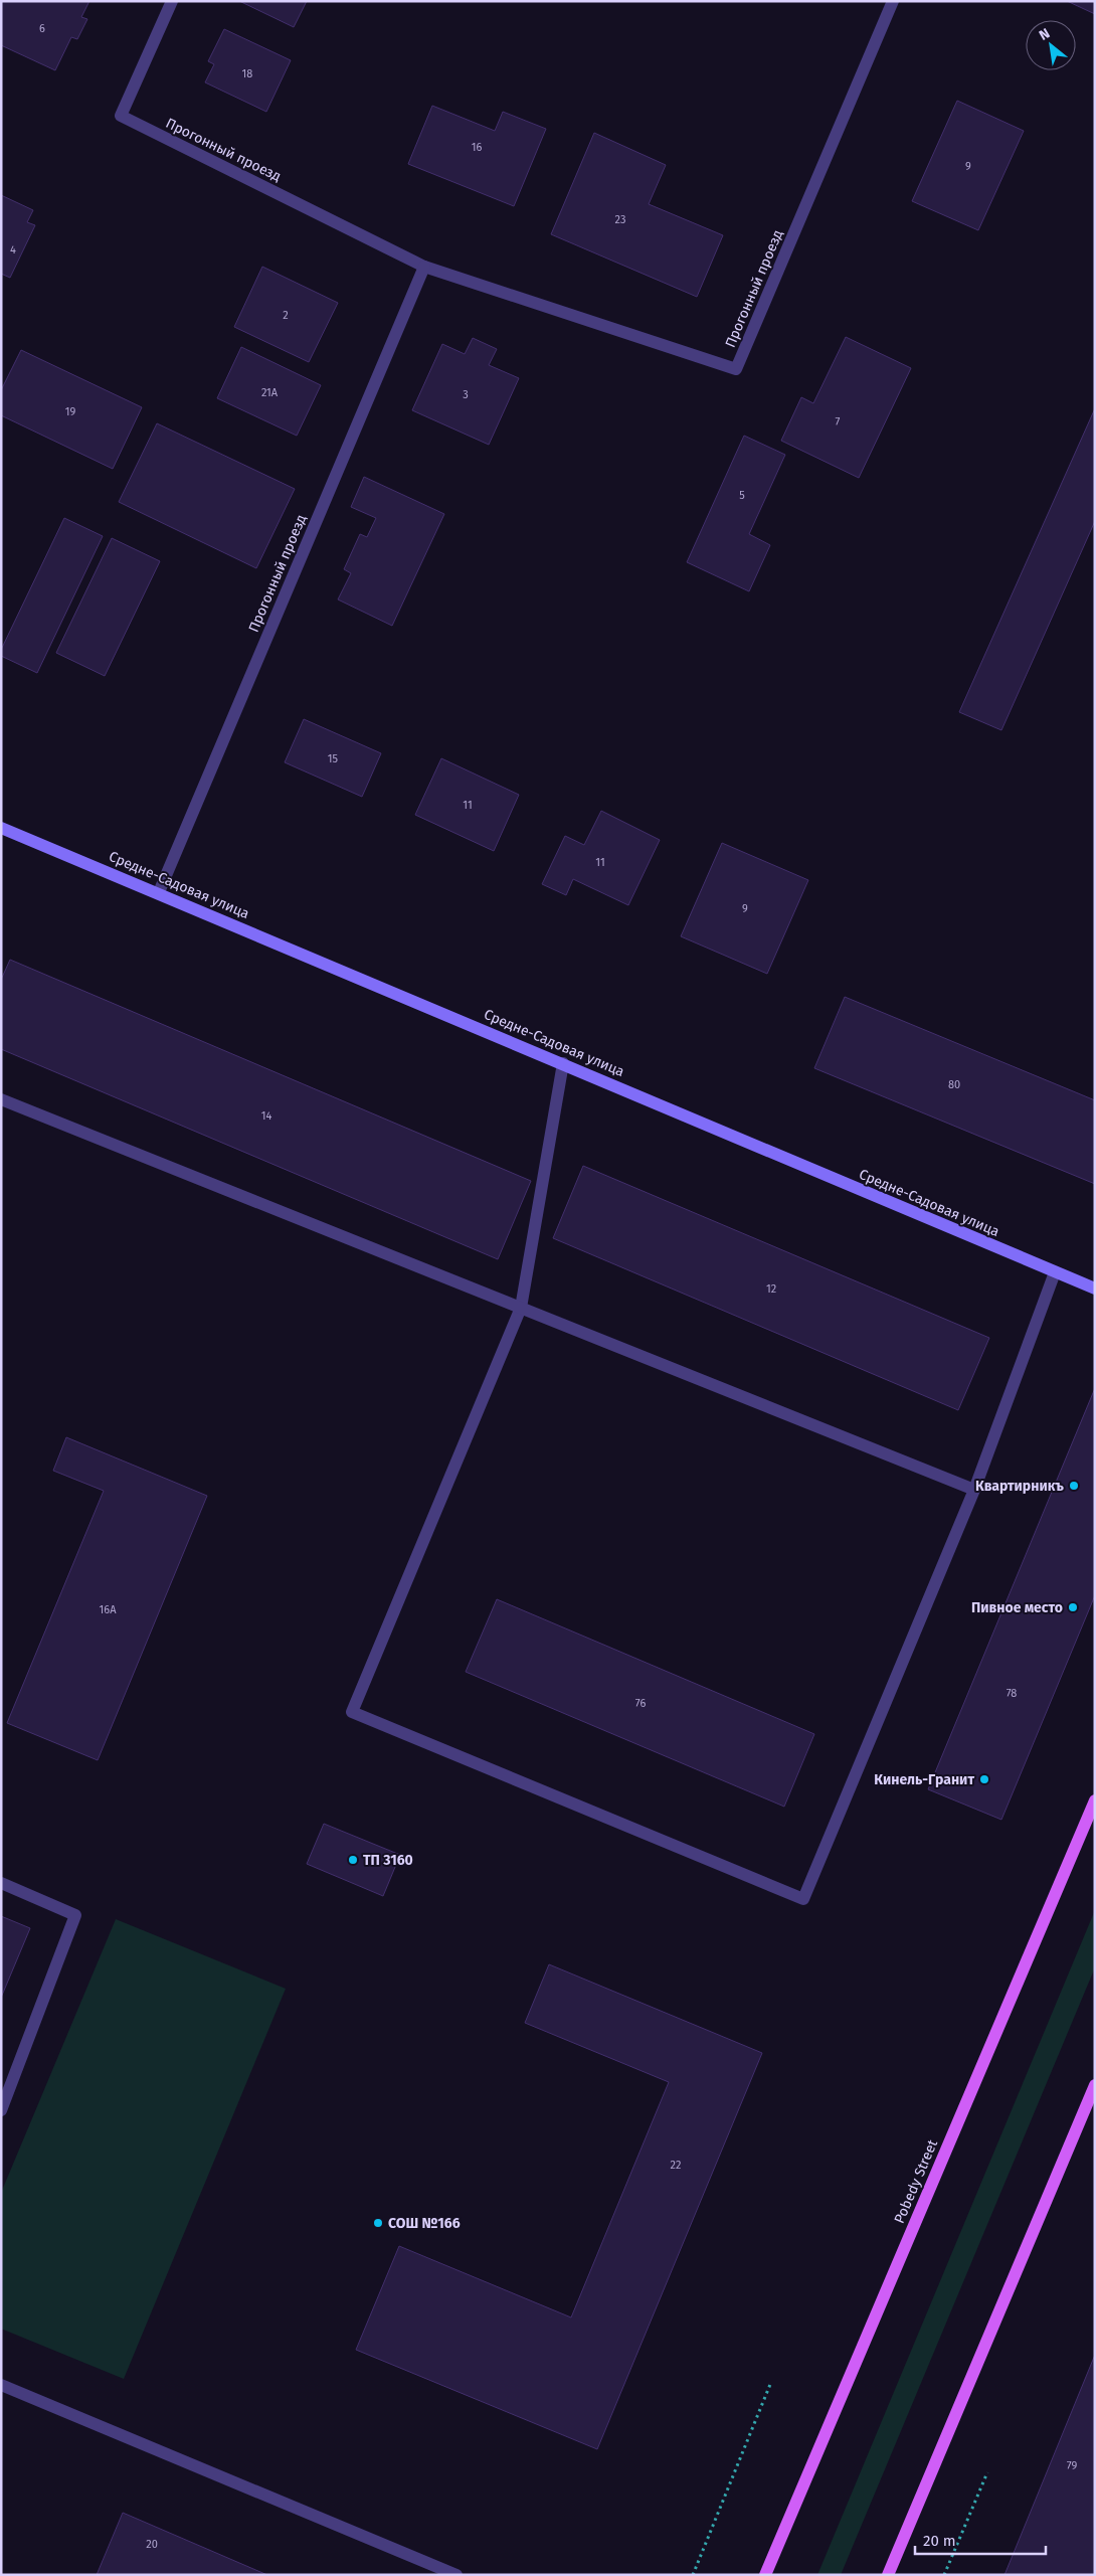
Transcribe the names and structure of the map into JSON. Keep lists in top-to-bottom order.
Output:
{
  "streets": {
    "main road": ["Pobedy Street"],
    "street": ["Прогонный проезд", "Средне-Садовая улица"]
  },
  "crossings": [
    ["Прогонный проезд", "Средне-Садовая улица"]
  ],
  "places": [
    "Квартирникъ",
    "Пивное место",
    "Кинель-Гранит",
    "ТП 3160",
    "СОШ №166"
  ],
  "house_numbers": [
    "6",
    "18",
    "16",
    "9",
    "23",
    "4",
    "2",
    "21А",
    "3",
    "19",
    "7",
    "5",
    "15",
    "11",
    "11",
    "9",
    "80",
    "14",
    "12",
    "16А",
    "78",
    "76",
    "22",
    "79",
    "20"
  ],
  "scale_bar": "20 m",
  "north": "top left"
}
